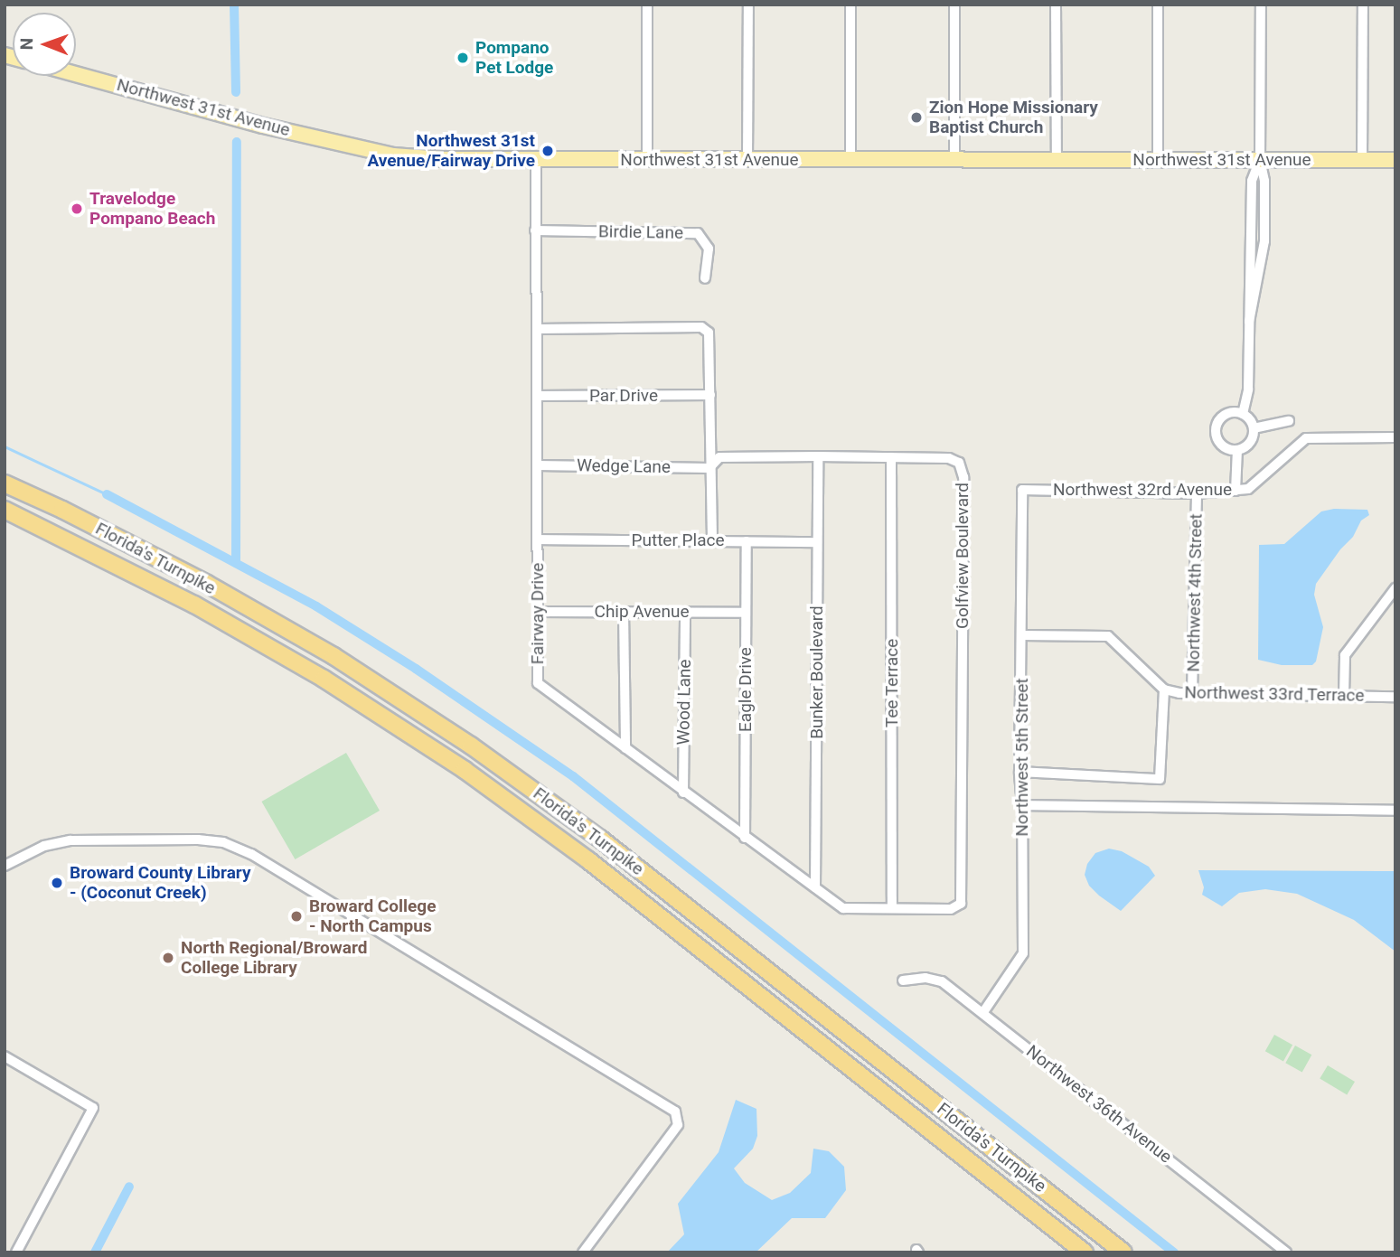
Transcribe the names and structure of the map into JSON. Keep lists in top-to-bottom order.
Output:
{
  "streets": {
    "highway": ["Florida's Turnpike"],
    "main road": ["Northwest 31st Avenue"],
    "street": [
      "Birdie Lane",
      "Par Drive",
      "Wedge Lane",
      "Northwest 32rd Avenue",
      "Putter Place",
      "Golfview Boulevard",
      "Northwest 4th Street",
      "Chip Avenue",
      "Fairway Drive",
      "Bunker Boulevard",
      "Tee Terrace",
      "Eagle Drive",
      "Northwest 33rd Terrace",
      "Wood Lane",
      "Northwest 5th Street",
      "Northwest 36th Avenue"
    ]
  },
  "crossings": [
    ["Northwest 31st Avenue", "Fairway Drive"],
    ["Birdie Lane", "Fairway Drive"],
    ["Par Drive", "Fairway Drive"],
    ["Wedge Lane", "Golfview Boulevard"],
    ["Wedge Lane", "Fairway Drive"],
    ["Northwest 32rd Avenue", "Northwest 4th Street"],
    ["Northwest 32rd Avenue", "Northwest 5th Street"],
    ["Putter Place", "Fairway Drive"],
    ["Putter Place", "Bunker Boulevard"],
    ["Putter Place", "Eagle Drive"],
    ["Golfview Boulevard", "Fairway Drive"],
    ["Golfview Boulevard", "Bunker Boulevard"],
    ["Golfview Boulevard", "Tee Terrace"],
    ["Northwest 4th Street", "Northwest 33rd Terrace"],
    ["Chip Avenue", "Fairway Drive"],
    ["Chip Avenue", "Eagle Drive"],
    ["Chip Avenue", "Wood Lane"],
    ["Fairway Drive", "Bunker Boulevard"],
    ["Fairway Drive", "Tee Terrace"],
    ["Fairway Drive", "Eagle Drive"],
    ["Fairway Drive", "Wood Lane"],
    ["Northwest 33rd Terrace", "Northwest 5th Street"],
    ["Northwest 5th Street", "Northwest 36th Avenue"]
  ],
  "places": [
    "Pompano Pet Lodge",
    "Zion Hope Missionary Baptist Church",
    "Northwest 31st Avenue/Fairway Drive",
    "Travelodge Pompano Beach",
    "Broward County Library - (Coconut Creek)",
    "Broward College - North Campus",
    "North Regional/Broward College Library"
  ],
  "north": "left"
}
